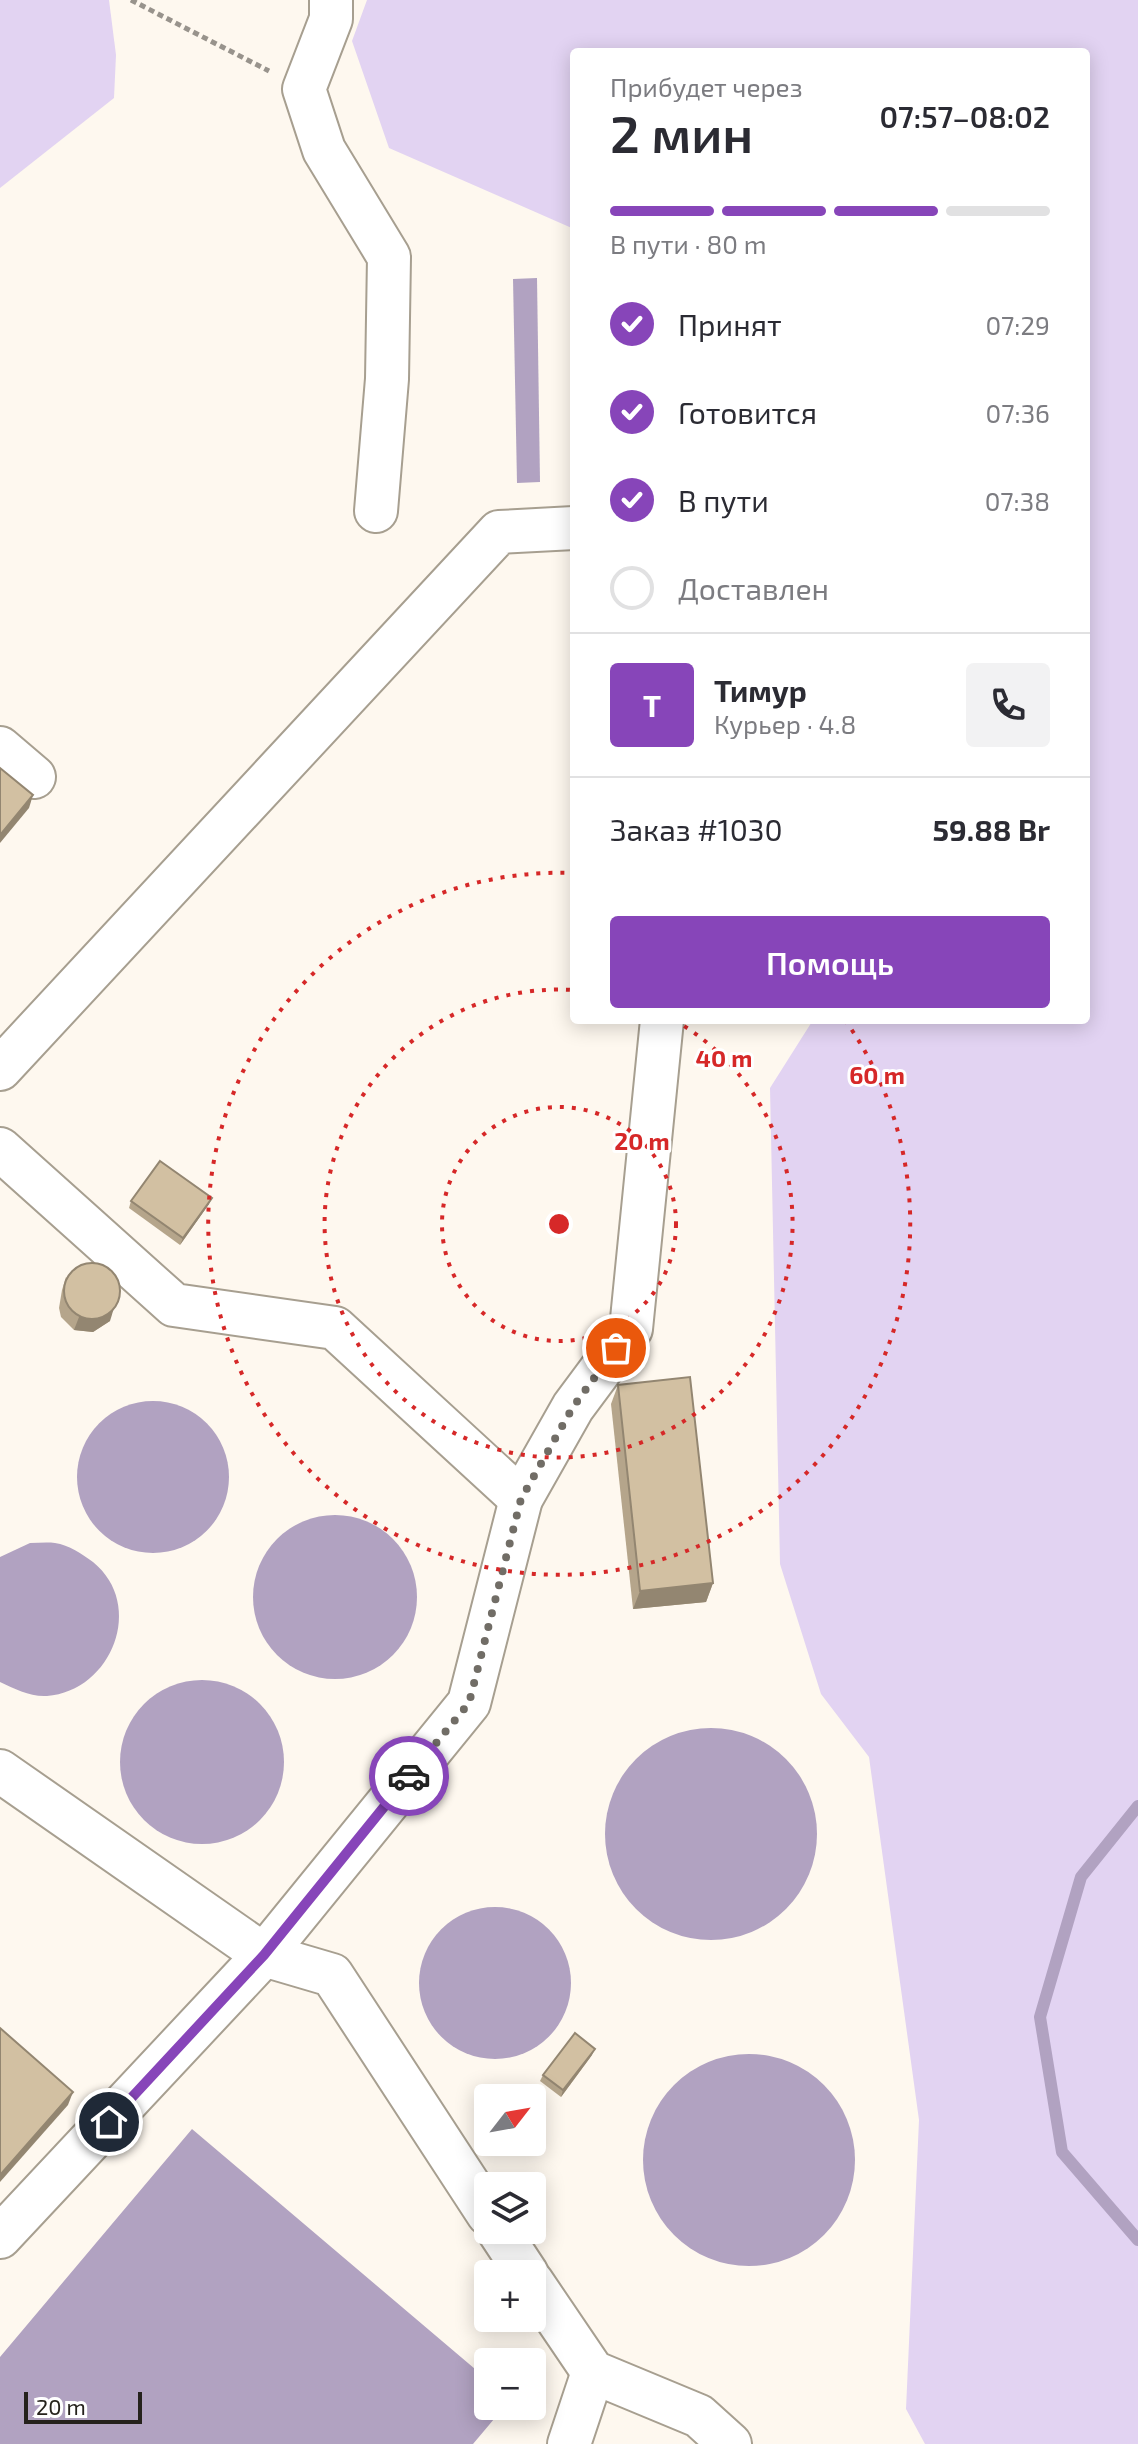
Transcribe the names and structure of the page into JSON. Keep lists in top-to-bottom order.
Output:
{
  "scale_bar": "20 m",
  "north": "top right",
  "page": {
    "heading": ["2 мин", "Прибудет через", "07:57–08:02"],
    "panel": [
      "Тимур",
      "Курьер · 4.8",
      "Заказ #1030",
      "59.88 Br"
    ],
    "bar": "В пути · 80 m",
    "list": [
      ["Принят", "07:29"],
      ["Готовится", "07:36"],
      ["В пути", "07:38"],
      "Доставлен"
    ],
    "round": "Т",
    "buttons": "Помощь",
    "map_buttons": ["+", "−"],
    "scale": "20 m"
  },
  "rings": ["40 m", "60 m", "20 m"]
}
